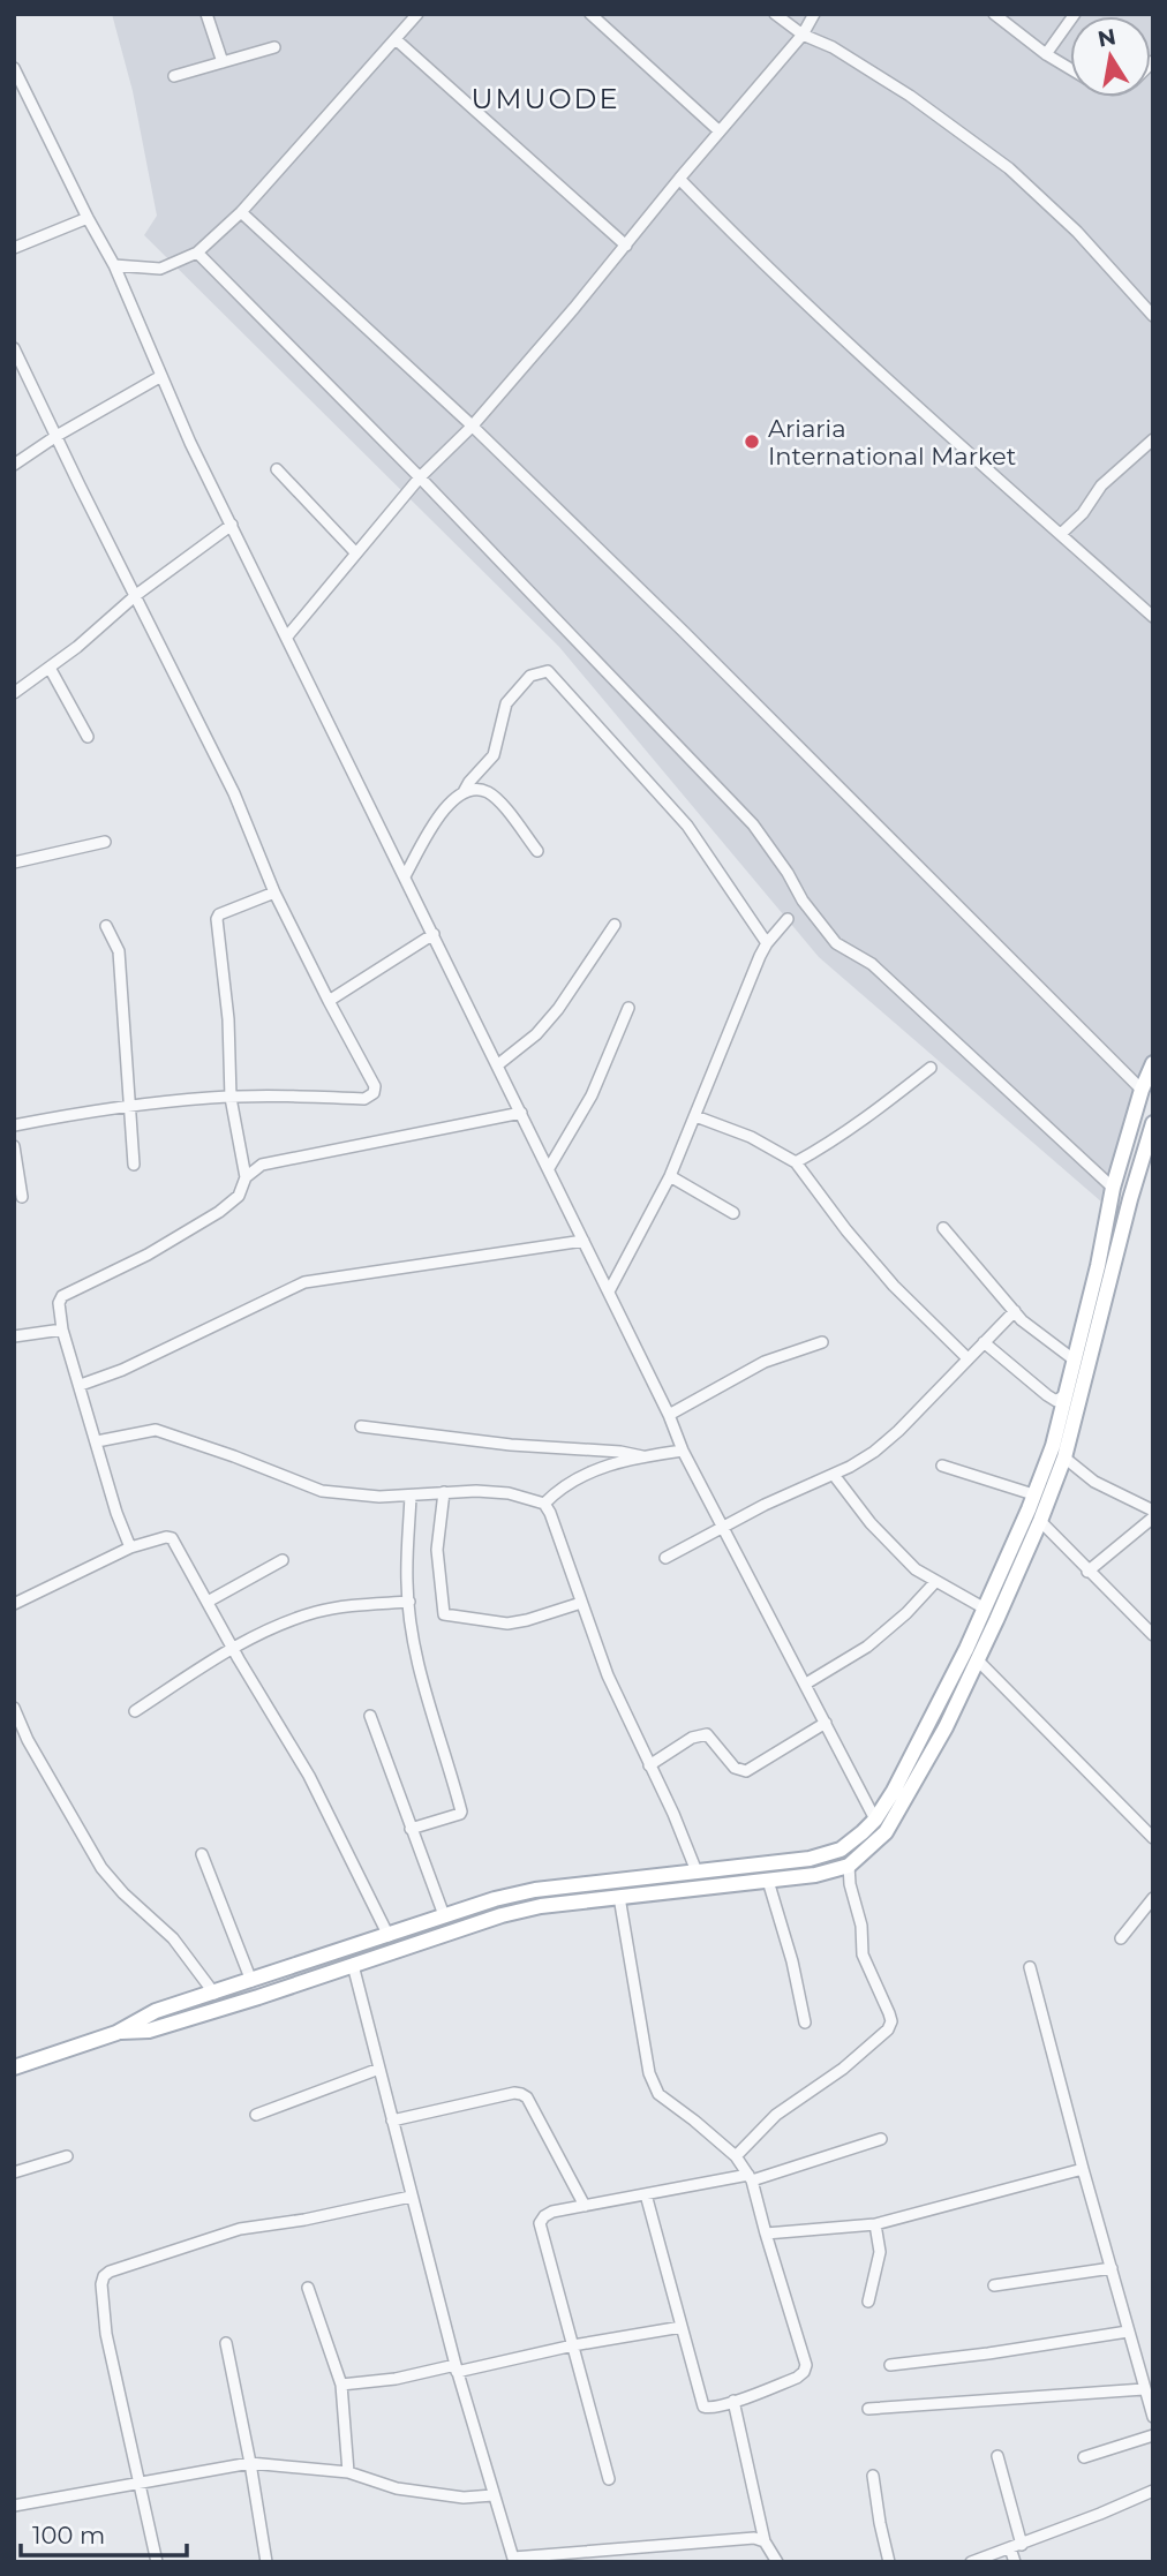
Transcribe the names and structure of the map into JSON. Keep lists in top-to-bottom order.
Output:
{
  "districts": ["UMUODE"],
  "places": ["Ariaria International Market"],
  "scale_bar": "100 m",
  "north": "top"
}
